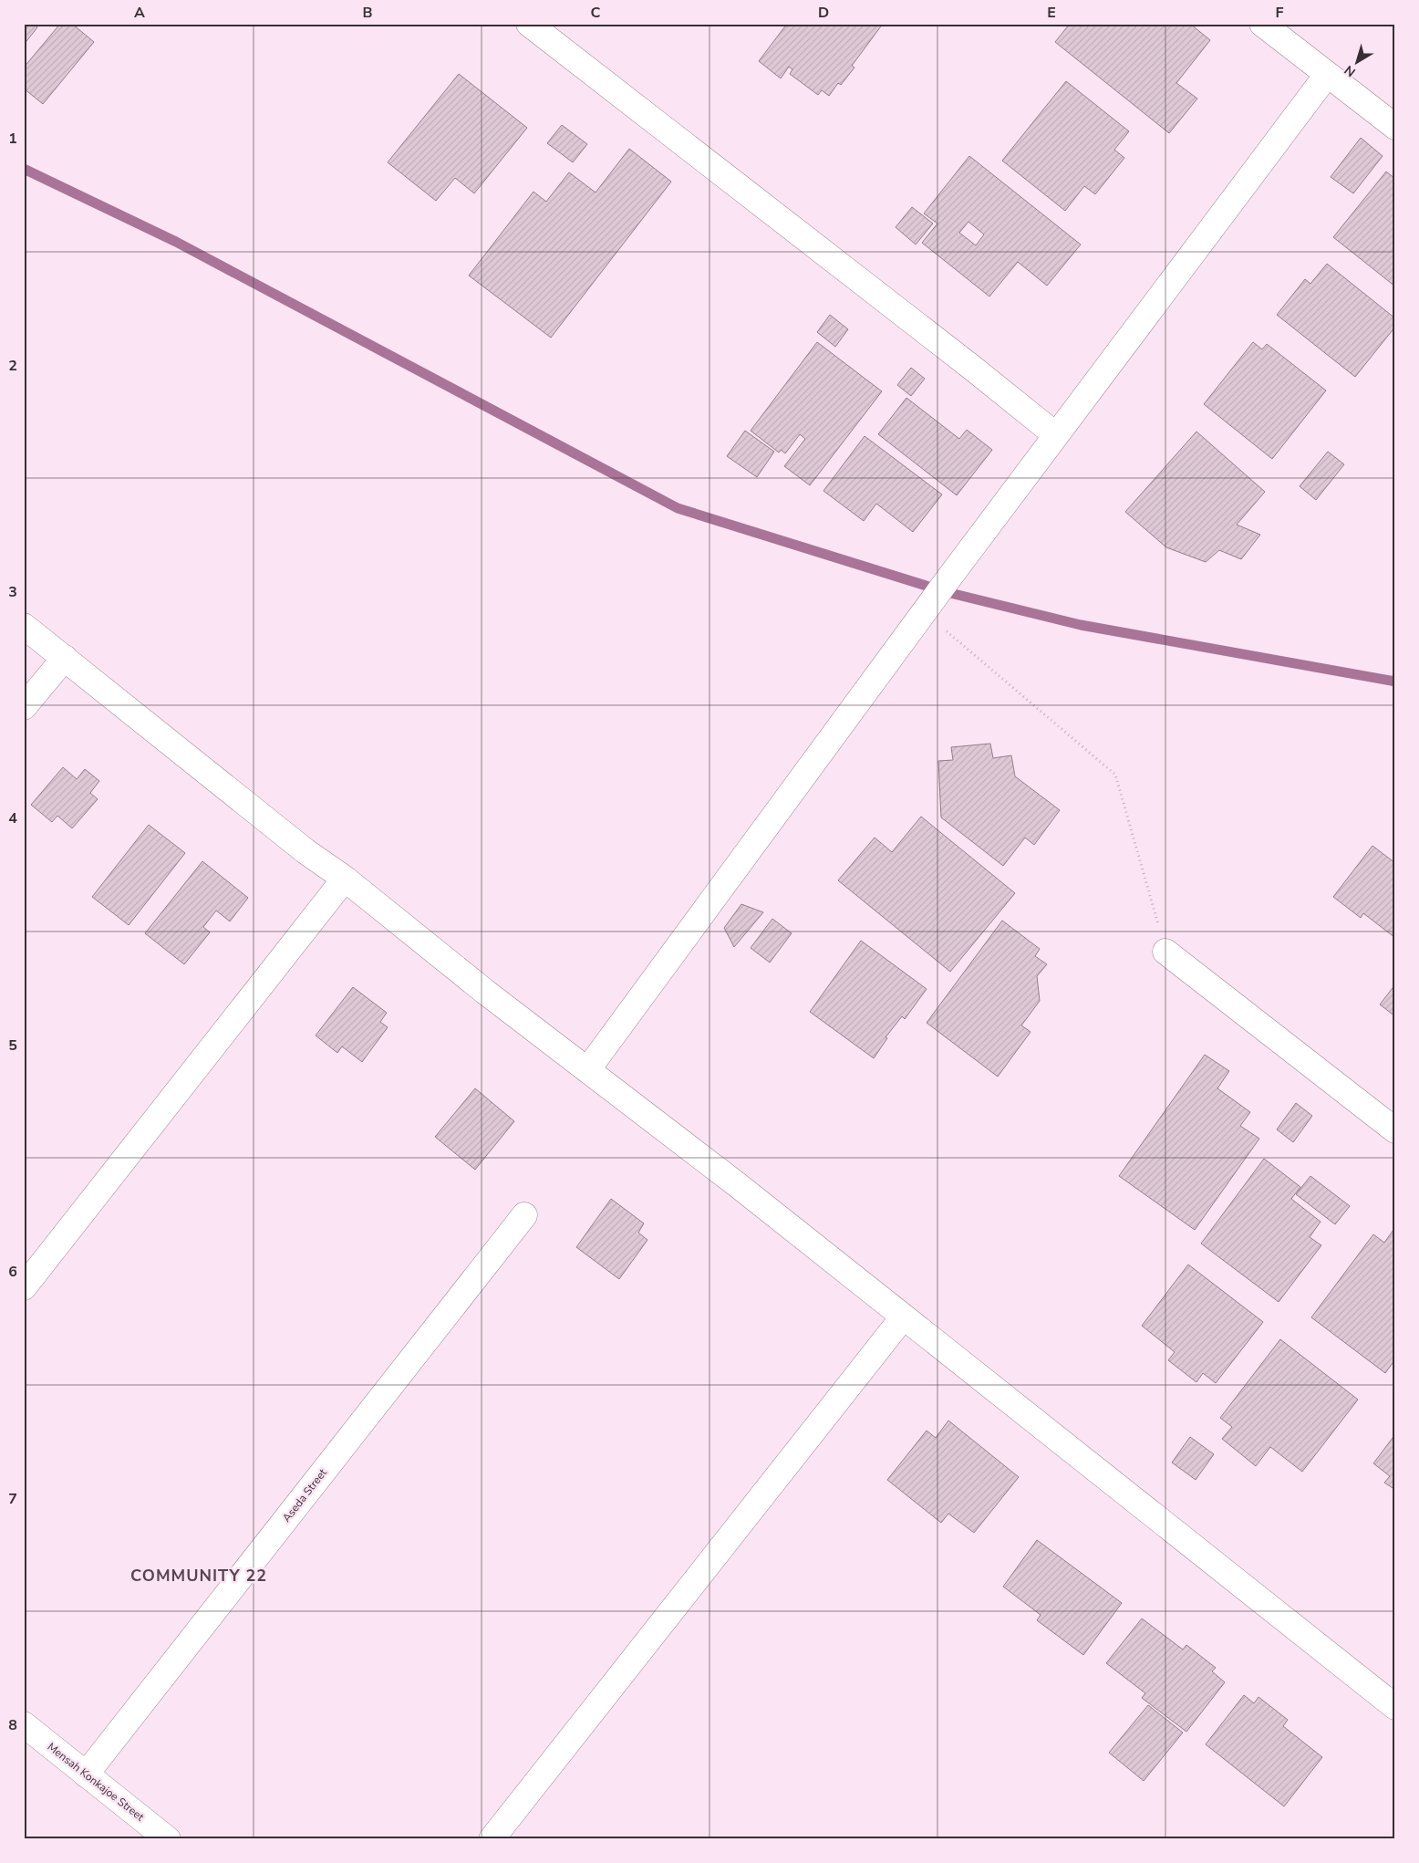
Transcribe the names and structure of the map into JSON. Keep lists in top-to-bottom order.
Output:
{
  "streets": {
    "street": ["Aseda Street", "Mensah Konkajoe Street"]
  },
  "crossings": [
    ["Aseda Street", "Mensah Konkajoe Street"]
  ],
  "districts": ["COMMUNITY 22"],
  "north": "bottom left",
  "grid": {
    "columns": [
      "A",
      "B",
      "C",
      "D",
      "E",
      "F"
    ],
    "rows": [
      "1",
      "2",
      "3",
      "4",
      "5",
      "6",
      "7",
      "8"
    ]
  }
}
